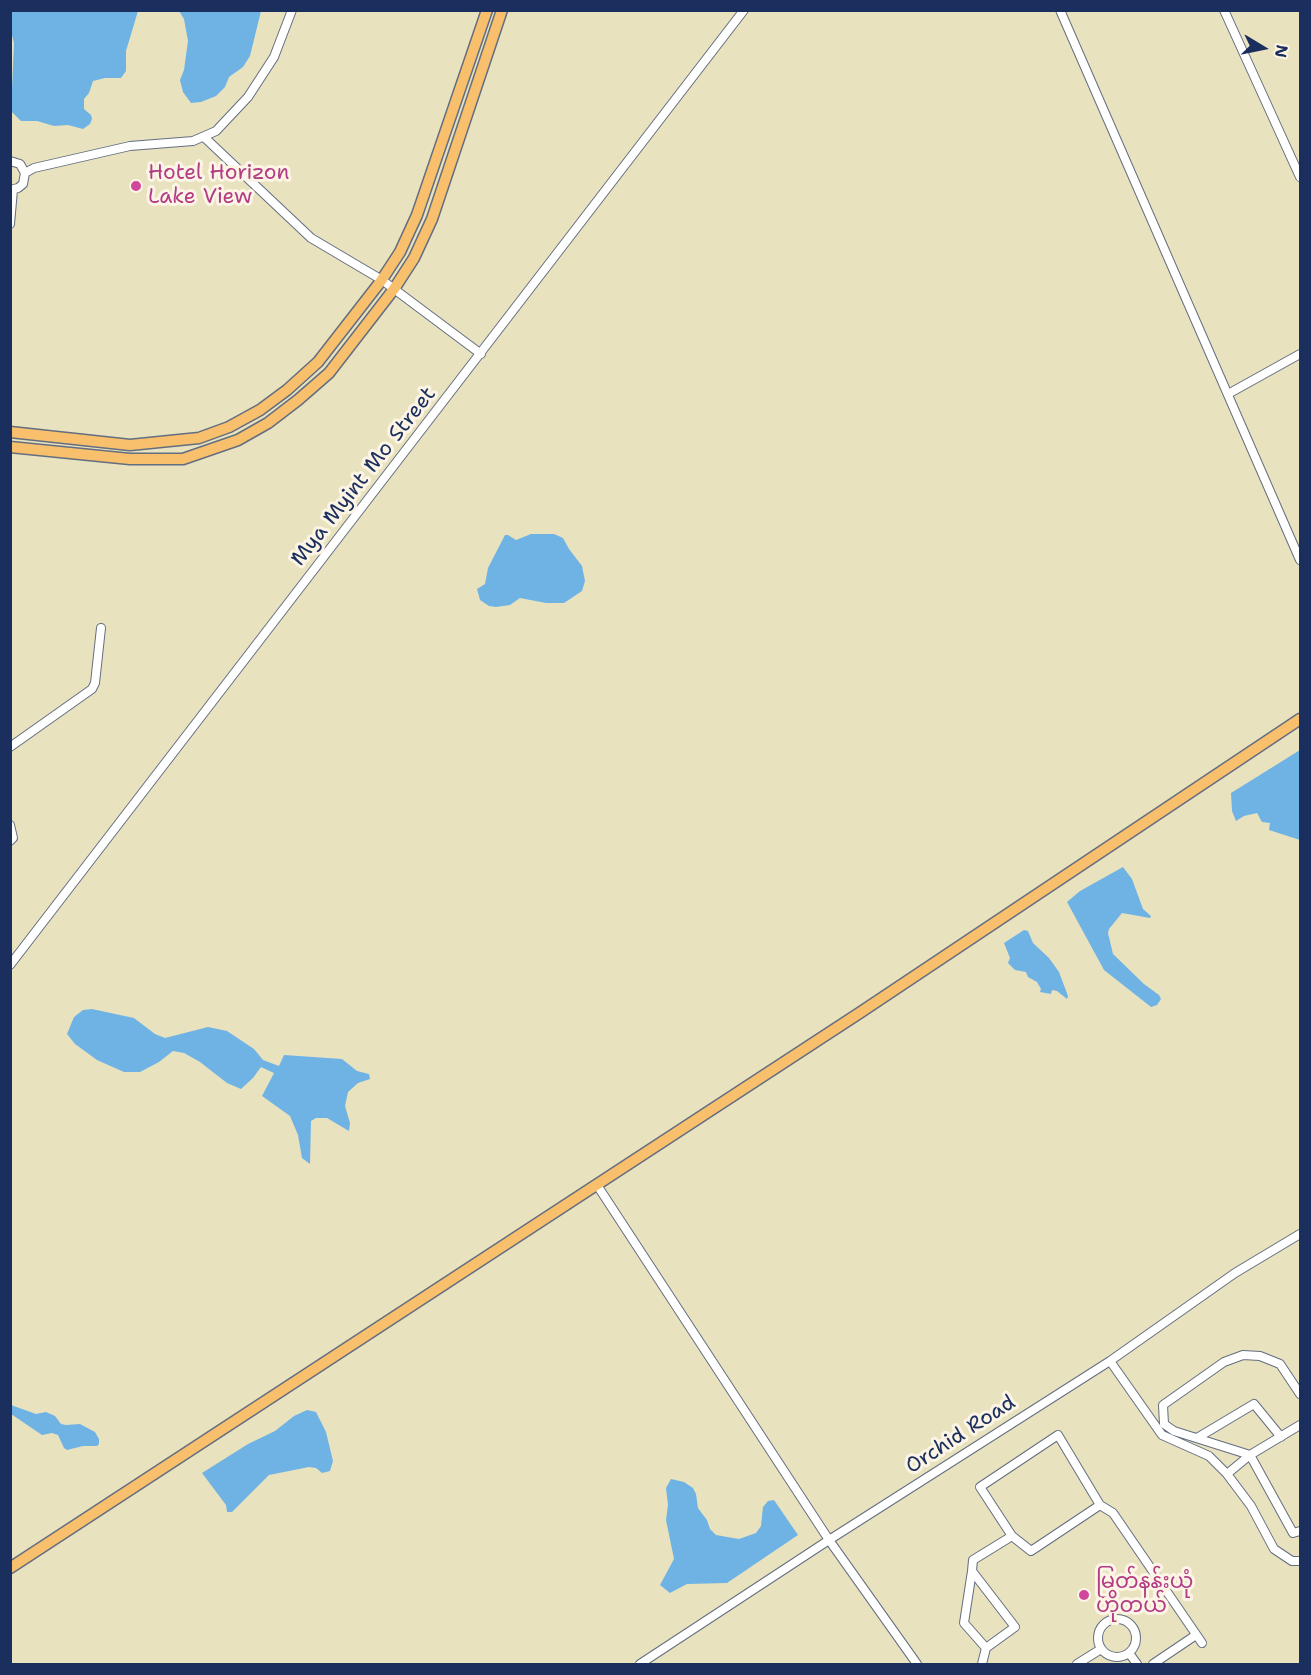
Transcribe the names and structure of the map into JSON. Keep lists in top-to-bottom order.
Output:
{
  "streets": {
    "street": ["Mya Myint Mo Street", "Orchid Road"]
  },
  "places": ["Hotel Horizon Lake View", "မြတ်နန်းယုံ ဟိုတယ်"],
  "north": "right"
}
